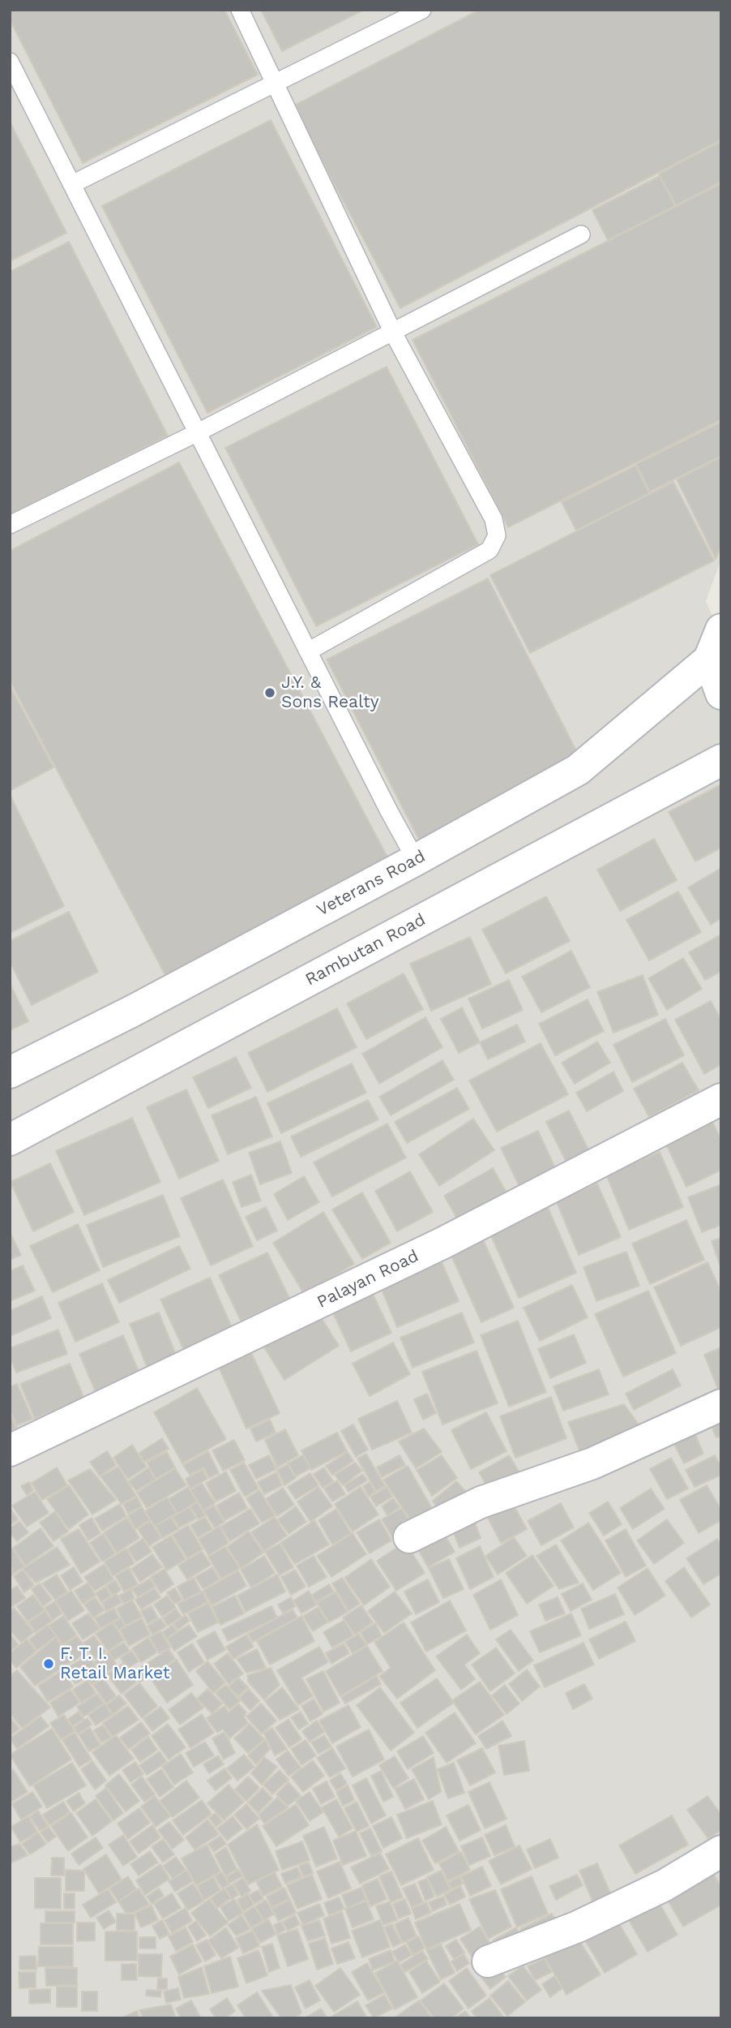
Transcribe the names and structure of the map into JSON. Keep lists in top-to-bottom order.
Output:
{
  "streets": {
    "street": ["Veterans Road", "Rambutan Road", "Palayan Road"]
  },
  "places": ["J.Y. & Sons Realty", "F. T. I. Retail Market"]
}
